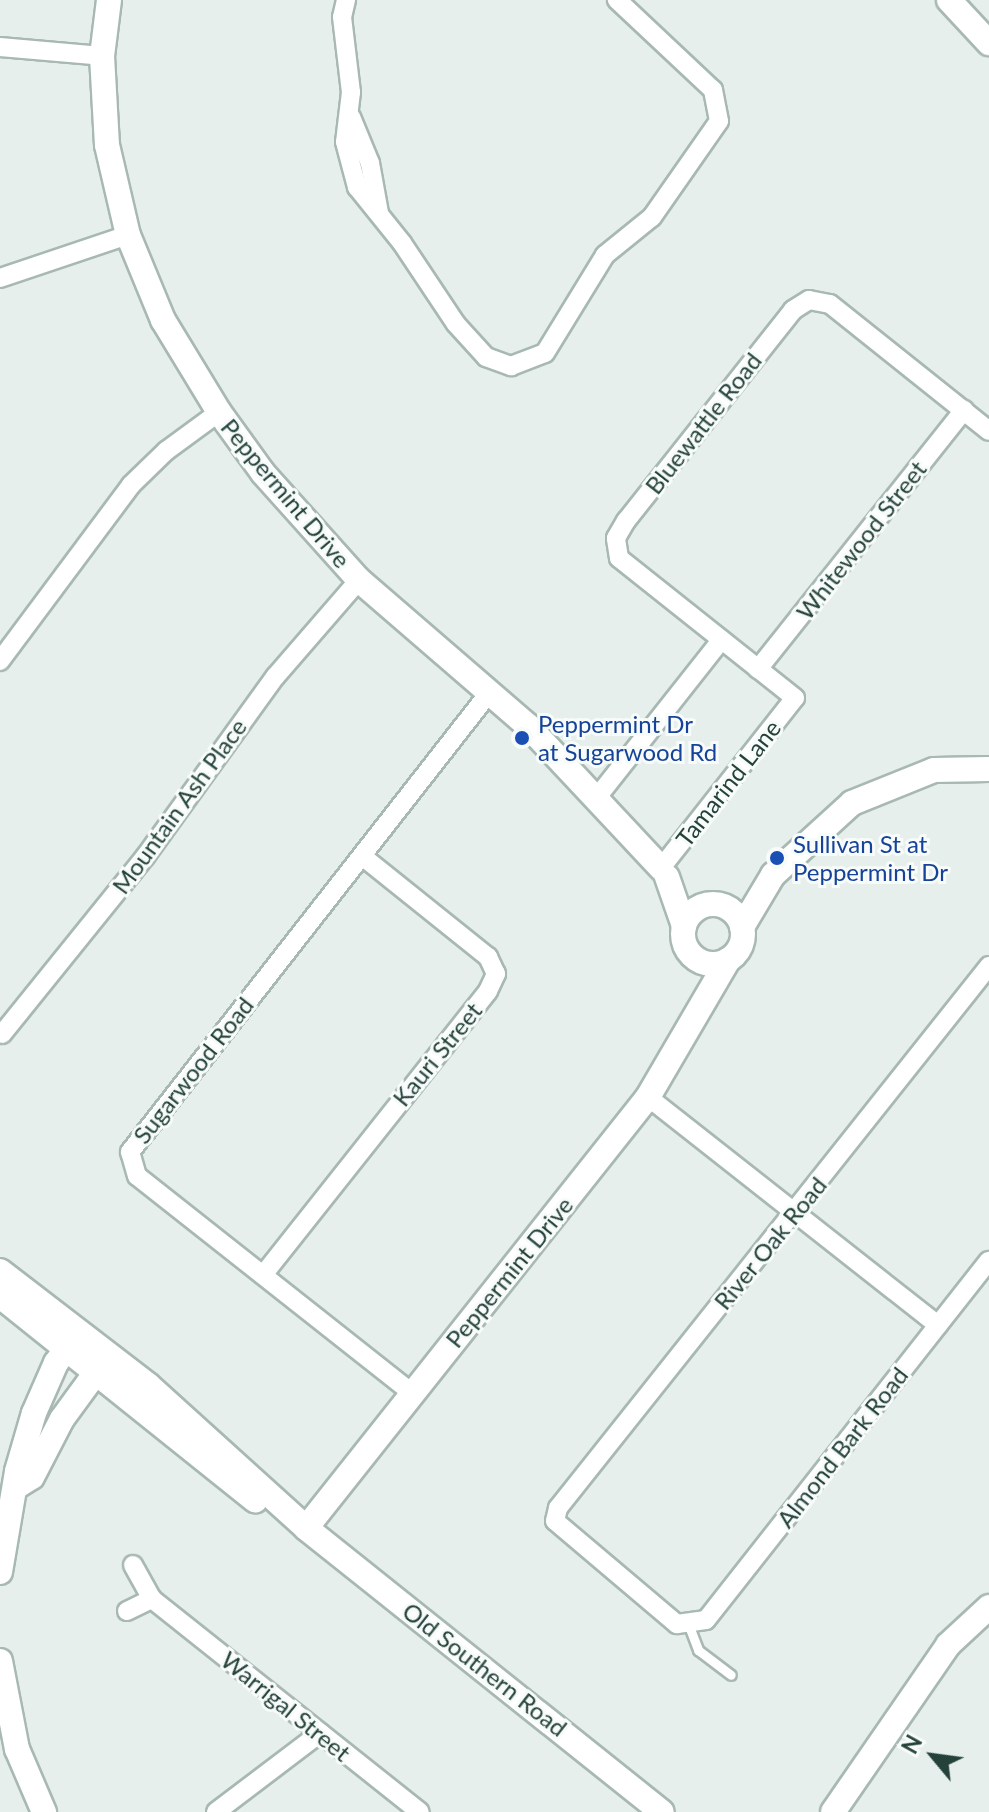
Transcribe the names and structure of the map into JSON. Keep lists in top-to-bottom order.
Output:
{
  "streets": {
    "street": [
      "Bluewattle Road",
      "Peppermint Drive",
      "Whitewood Street",
      "Tamarind Lane",
      "Mountain Ash Place",
      "Kauri Street",
      "Sugarwood Road",
      "River Oak Road",
      "Almond Bark Road",
      "Old Southern Road",
      "Warrigal Street"
    ]
  },
  "crossings": [
    ["Bluewattle Road", "Whitewood Street"],
    ["Bluewattle Road", "Tamarind Lane"],
    ["Peppermint Drive", "Tamarind Lane"],
    ["Peppermint Drive", "Mountain Ash Place"],
    ["Peppermint Drive", "Sugarwood Road"],
    ["Peppermint Drive", "Old Southern Road"],
    ["Kauri Street", "Sugarwood Road"],
    ["River Oak Road", "Almond Bark Road"]
  ],
  "places": ["Peppermint Dr at Sugarwood Rd", "Sullivan St at Peppermint Dr"],
  "north": "top left"
}
